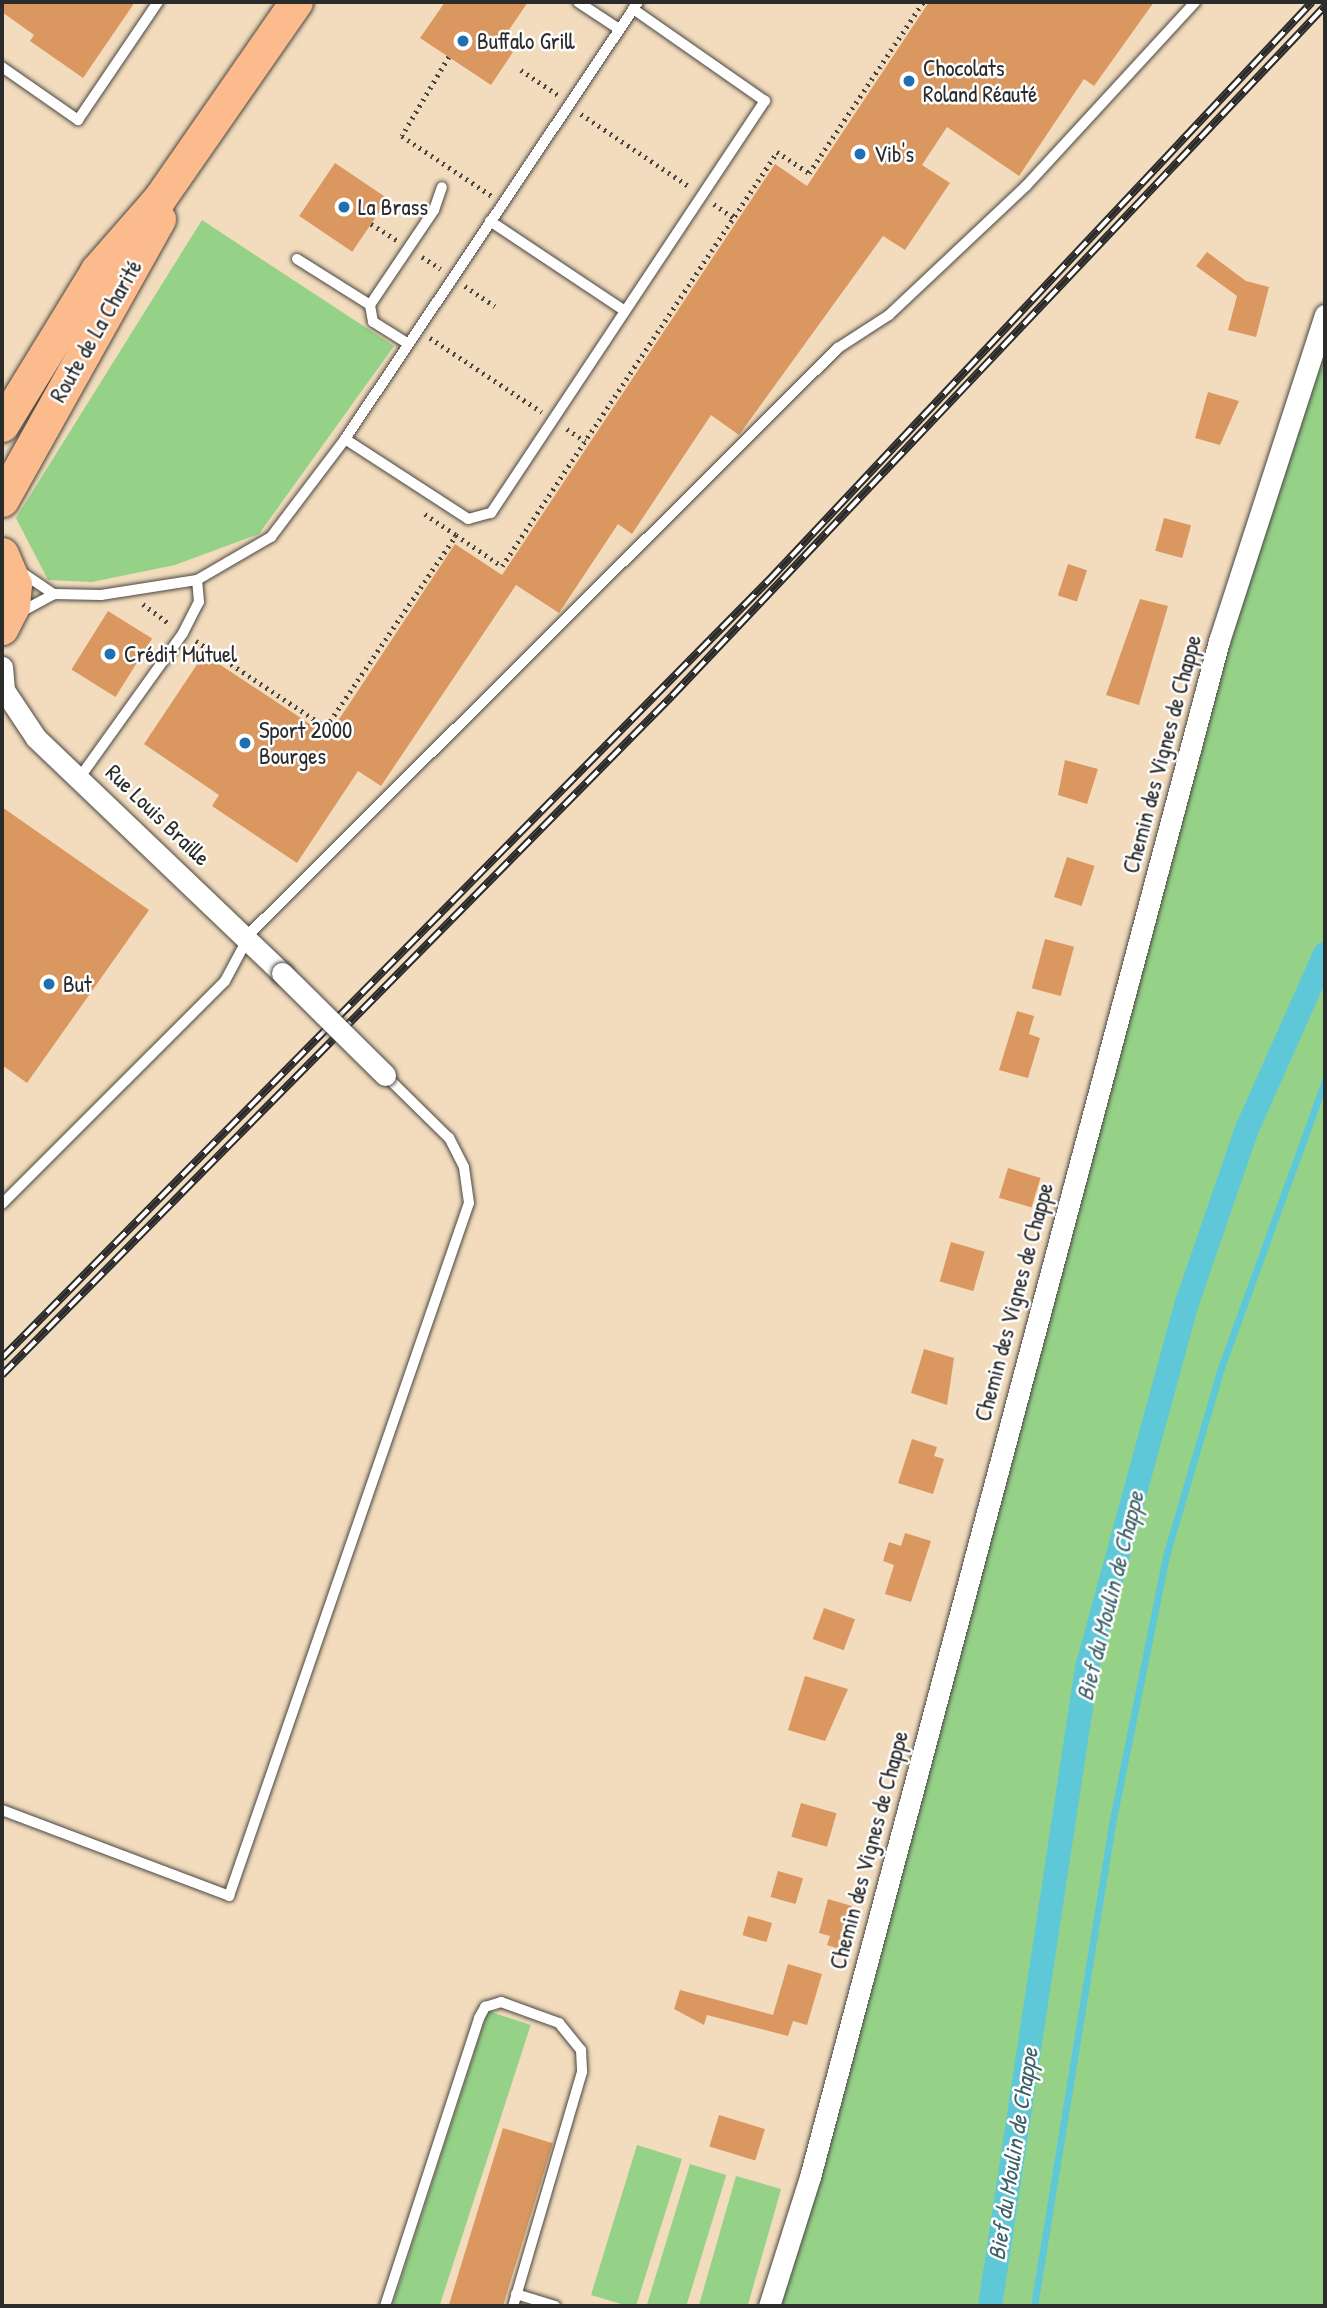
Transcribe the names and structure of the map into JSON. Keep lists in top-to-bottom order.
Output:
{
  "streets": {
    "main road": ["Route de La Charité"],
    "street": ["Chemin des Vignes de Chappe", "Rue Louis Braille"]
  },
  "water": ["Bief du Moulin de Chappe"],
  "places": [
    "Buffalo Grill",
    "Chocolats Roland Réauté",
    "Vib's",
    "La Brass",
    "Crédit Mutuel",
    "Sport 2000 Bourges",
    "But"
  ]
}
